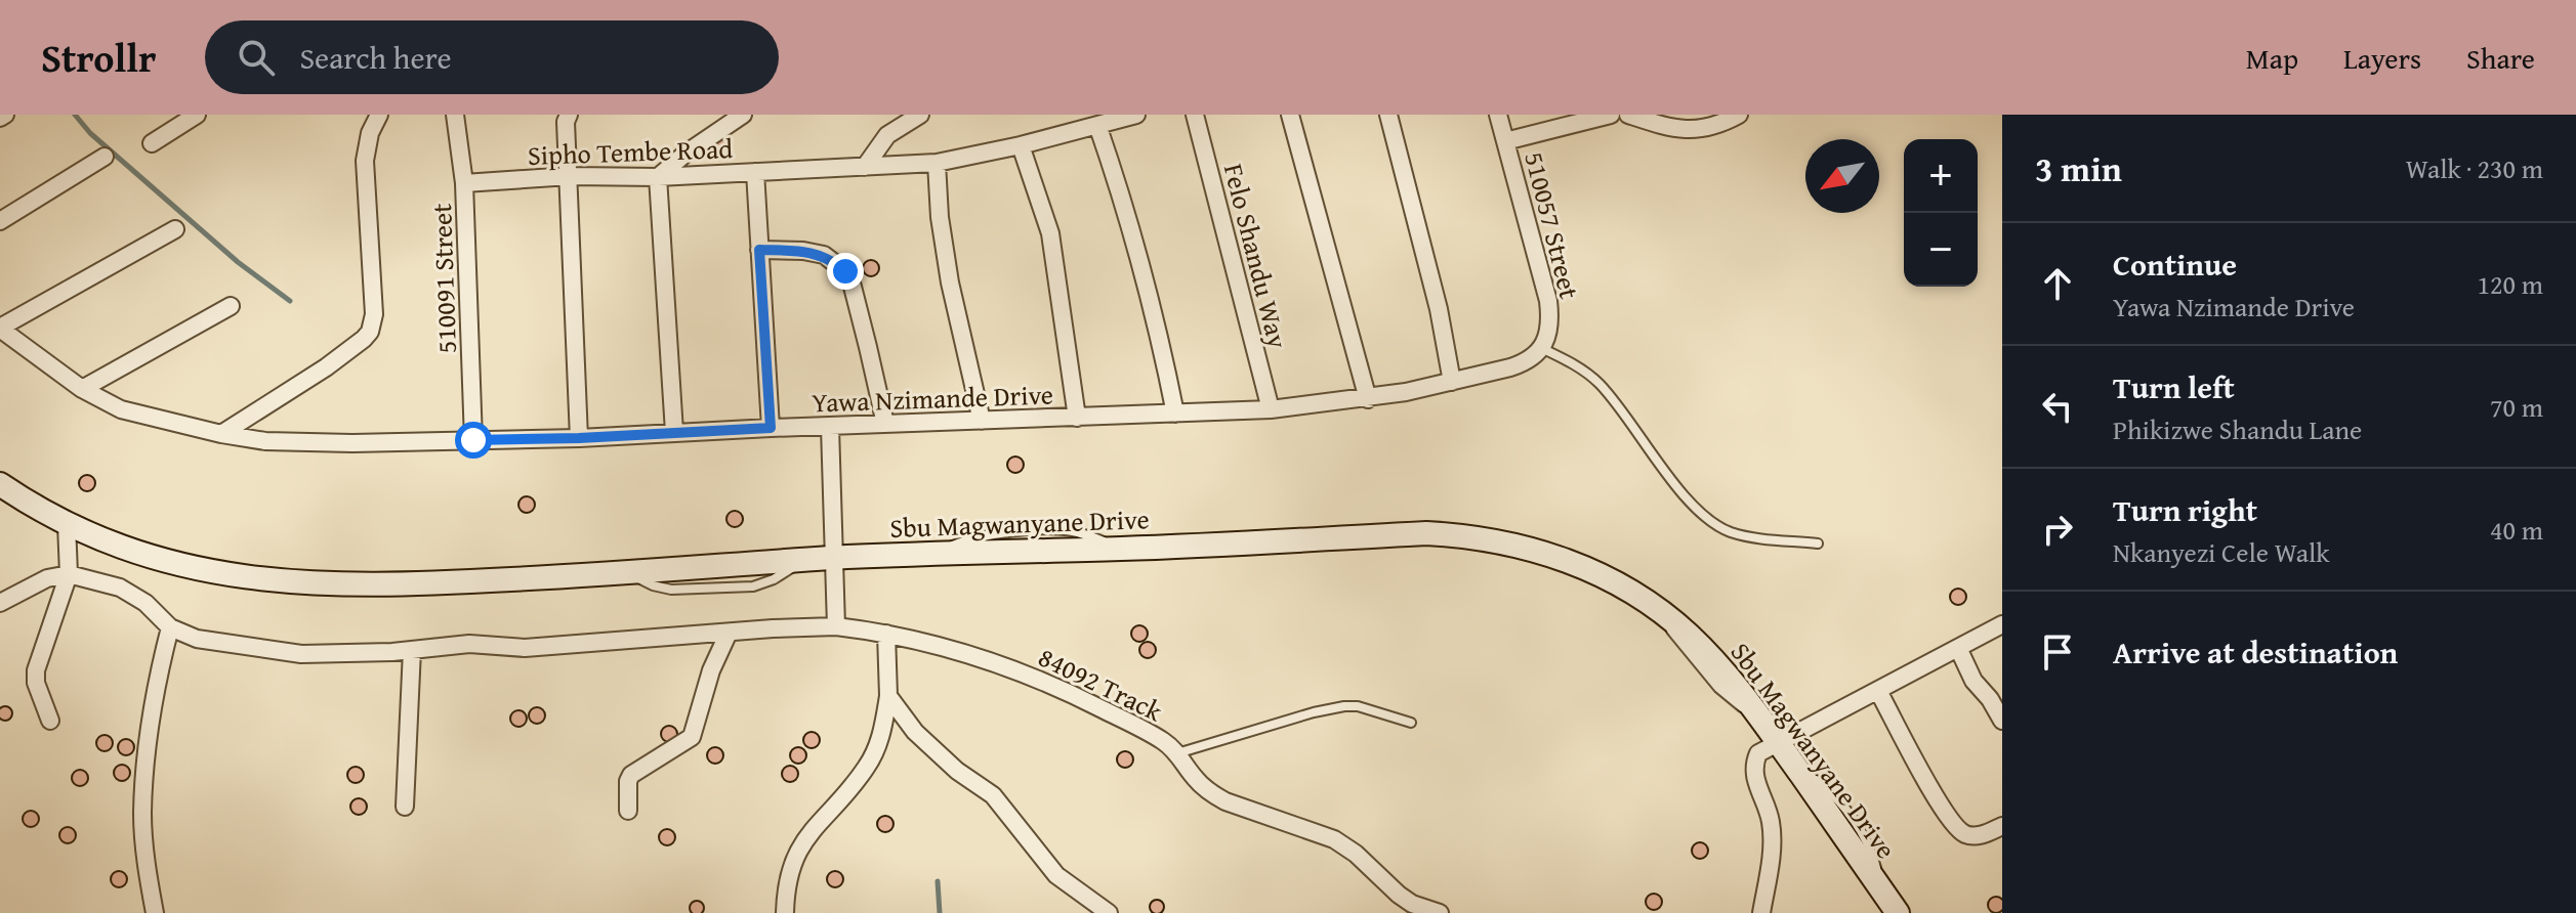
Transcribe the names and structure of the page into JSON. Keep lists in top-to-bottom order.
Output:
{
  "streets": {
    "main road": ["Sbu Magwanyane Drive"],
    "street": [
      "Sipho Tembe Road",
      "510057 Street",
      "Felo Shandu Way",
      "510091 Street",
      "Yawa Nzimande Drive",
      "84092 Track"
    ]
  },
  "crossings": [
    ["Sipho Tembe Road", "510091 Street"],
    ["510057 Street", "Yawa Nzimande Drive"],
    ["Felo Shandu Way", "Yawa Nzimande Drive"],
    ["510091 Street", "Yawa Nzimande Drive"]
  ],
  "north": "bottom left",
  "page": {
    "header": "Strollr",
    "search": "Search here",
    "nav": ["Map", "Layers", "Share"],
    "heading": ["3 min", "Walk · 230 m"],
    "map_buttons": ["+", "−"],
    "list": [
      ["Continue", "Yawa Nzimande Drive", "120 m"],
      ["Turn left", "Phikizwe Shandu Lane", "70 m"],
      ["Turn right", "Nkanyezi Cele Walk", "40 m"],
      "Arrive at destination"
    ]
  }
}
